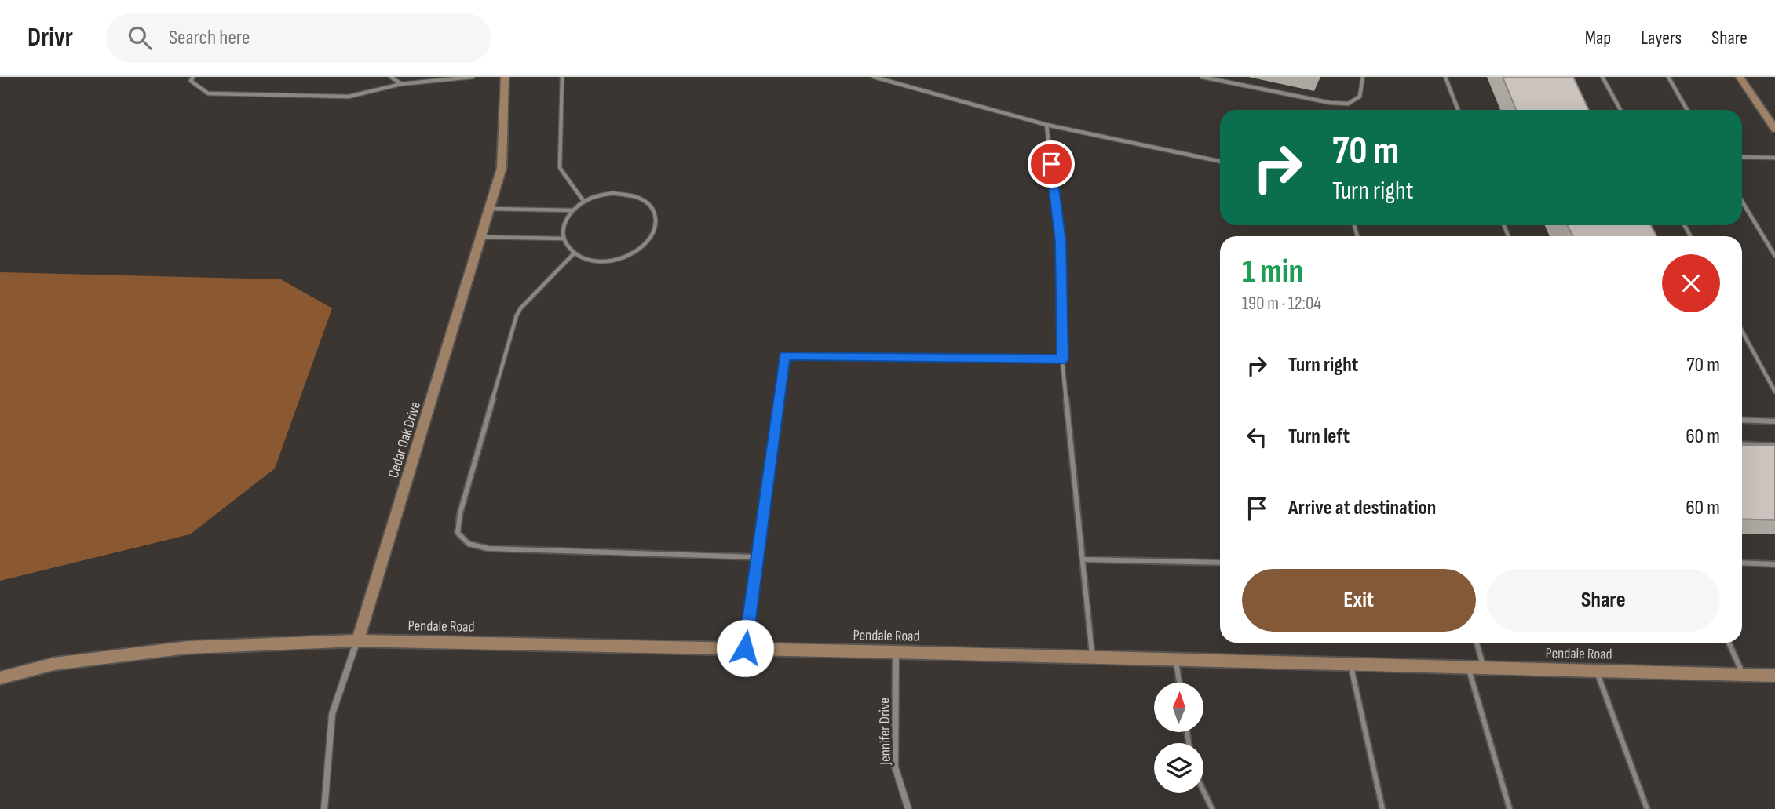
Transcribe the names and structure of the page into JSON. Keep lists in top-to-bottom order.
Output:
{
  "streets": {
    "street": ["Cedar Oak Drive", "Pendale Road", "Jennifer Drive"]
  },
  "crossings": [
    ["Cedar Oak Drive", "Pendale Road"],
    ["Pendale Road", "Jennifer Drive"]
  ],
  "north": "top",
  "page": {
    "header": "Drivr",
    "search": "Search here",
    "nav": ["Map", "Layers", "Share"],
    "turn": ["70 m", "Turn right"],
    "heading": ["1 min", "190 m · 12:04"],
    "list": [
      {
        "name": "Turn right",
        "value": "70 m"
      },
      {
        "name": "Turn left",
        "value": "60 m"
      },
      {
        "name": "Arrive at destination",
        "value": "60 m"
      }
    ],
    "buttons": ["Exit", "Share"]
  }
}
